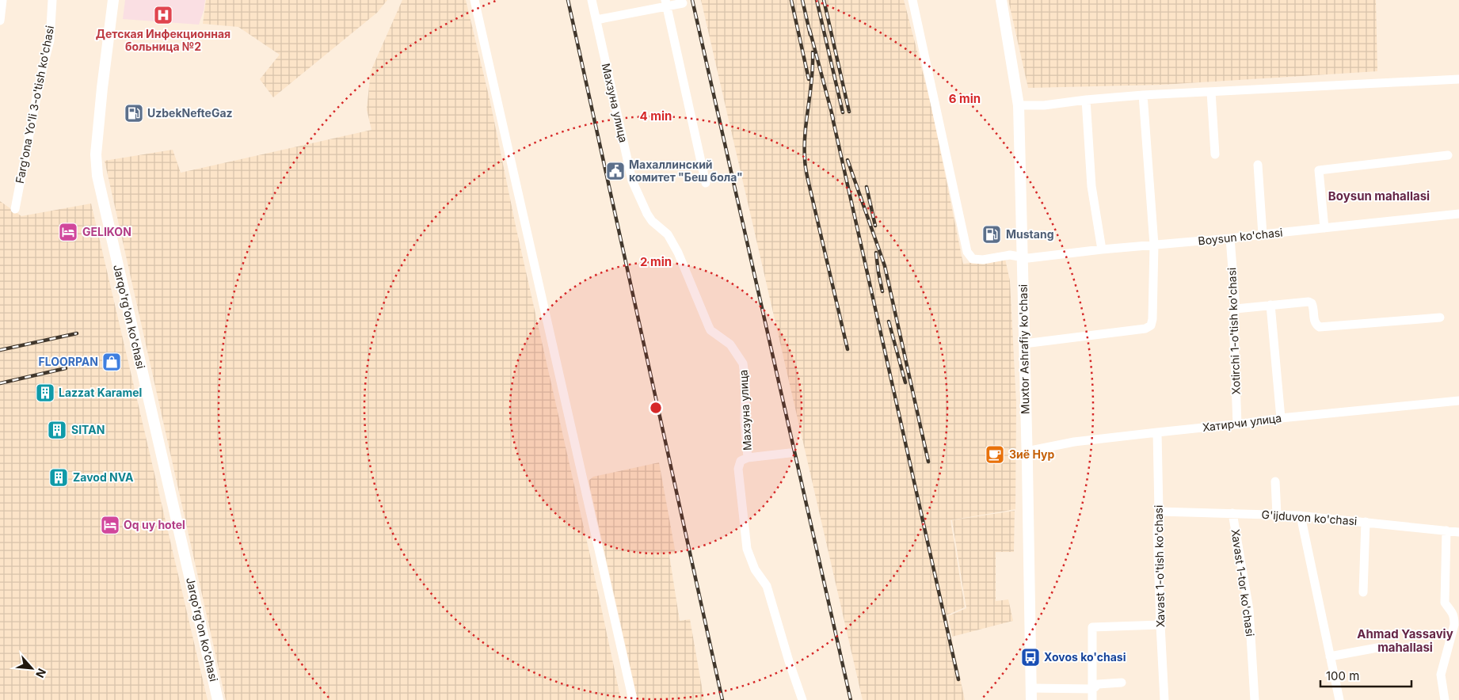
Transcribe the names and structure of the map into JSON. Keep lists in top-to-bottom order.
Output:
{
  "streets": {
    "main road": ["Jarqo'rg'on ko'chasi", "Muxtor Ashrafiy ko'chasi"],
    "street": [
      "Махзуна улица",
      "Farg'ona Yo'li 3-o'tish ko'chasi",
      "Boysun ko'chasi",
      "Xotirchi 1-o'tish ko'chasi",
      "Хатирчи улица",
      "G'ijduvon ko'chasi",
      "Xavast 1-o'tish ko'chasi",
      "Xavast 1-tor ko'chasi"
    ]
  },
  "crossings": [
    ["Boysun ko'chasi", "Xotirchi 1-o'tish ko'chasi"],
    ["Boysun ko'chasi", "Muxtor Ashrafiy ko'chasi"],
    ["Xotirchi 1-o'tish ko'chasi", "Хатирчи улица"],
    ["Muxtor Ashrafiy ko'chasi", "Хатирчи улица"],
    ["Хатирчи улица", "Xavast 1-o'tish ko'chasi"],
    ["G'ijduvon ko'chasi", "Xavast 1-o'tish ko'chasi"],
    ["G'ijduvon ko'chasi", "Xavast 1-tor ko'chasi"]
  ],
  "districts": ["Boysun mahallasi", "Ahmad Yassaviy mahallasi"],
  "places": {
    "hospital": ["Детская Инфекционная больница №2"],
    "fuel station": ["UzbekNefteGaz", "Mustang"],
    "public building": ["Махаллинский комитет \"Беш бола\""],
    "hotel": ["GELIKON", "Oq uy hotel"],
    "shop": ["FLOORPAN"],
    "building": ["Lazzat Karamel", "SITAN", "Zavod NVA"],
    "cafe": ["Зиё Нур"],
    "bus stop": ["Xovos ko'chasi"]
  },
  "scale_bar": "100 m",
  "north": "bottom right",
  "rings": ["6 min", "4 min", "2 min"]
}
